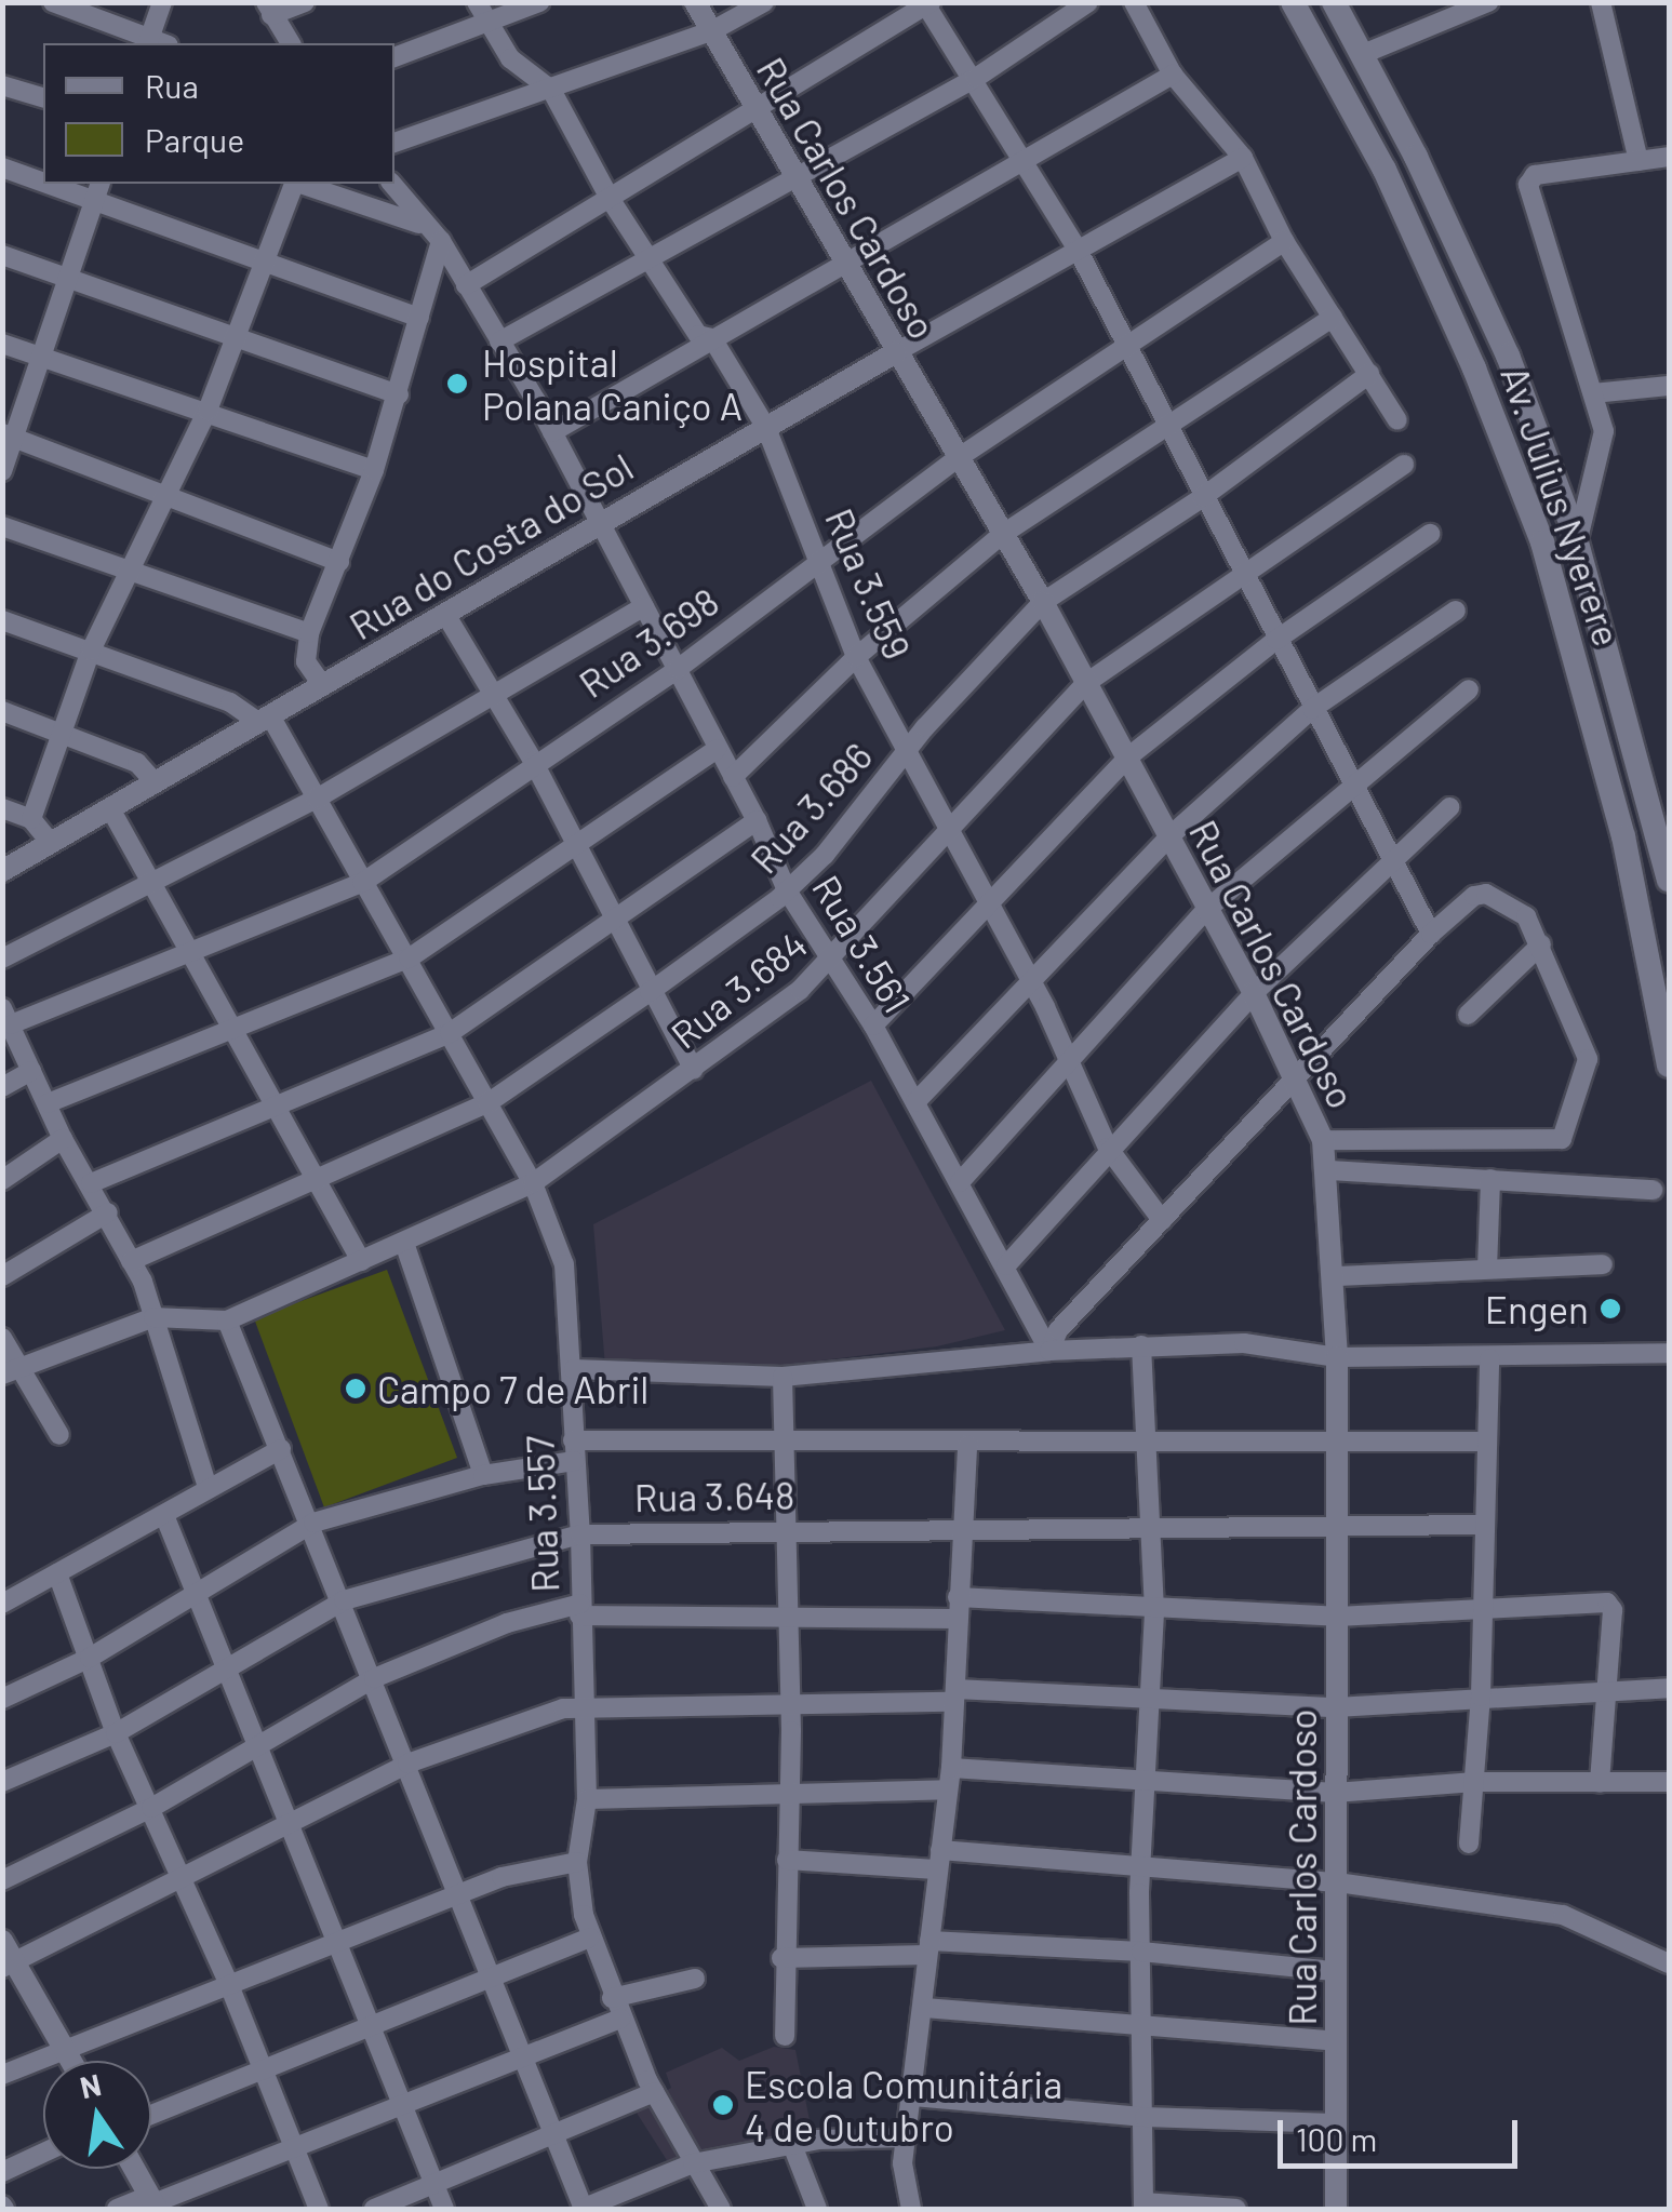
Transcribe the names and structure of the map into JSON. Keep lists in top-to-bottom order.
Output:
{
  "streets": {
    "main road": ["Av. Julius Nyerere"],
    "street": [
      "Rua Carlos Cardoso",
      "Rua do Costa do Sol",
      "Rua 3.559",
      "Rua 3.698",
      "Rua 3.686",
      "Rua 3.561",
      "Rua 3.684",
      "Rua 3.648",
      "Rua 3.557"
    ]
  },
  "crossings": [
    ["Rua Carlos Cardoso", "Rua do Costa do Sol"],
    ["Rua Carlos Cardoso", "Rua 3.698"],
    ["Rua Carlos Cardoso", "Rua 3.686"],
    ["Rua Carlos Cardoso", "Rua 3.684"],
    ["Rua Carlos Cardoso", "Rua 3.648"],
    ["Rua do Costa do Sol", "Rua 3.559"],
    ["Rua do Costa do Sol", "Rua 3.561"],
    ["Rua do Costa do Sol", "Rua 3.557"],
    ["Rua 3.559", "Rua 3.698"],
    ["Rua 3.559", "Rua 3.686"],
    ["Rua 3.559", "Rua 3.684"],
    ["Rua 3.698", "Rua 3.561"],
    ["Rua 3.698", "Rua 3.557"],
    ["Rua 3.686", "Rua 3.561"],
    ["Rua 3.686", "Rua 3.557"],
    ["Rua 3.561", "Rua 3.684"],
    ["Rua 3.684", "Rua 3.557"],
    ["Rua 3.648", "Rua 3.557"]
  ],
  "places": [
    "Hospital Polana Caniço A",
    "Engen",
    "Campo 7 de Abril",
    "Escola Comunitária 4 de Outubro"
  ],
  "legend": ["Rua", "Parque"],
  "scale_bar": "100 m",
  "north": "top"
}
